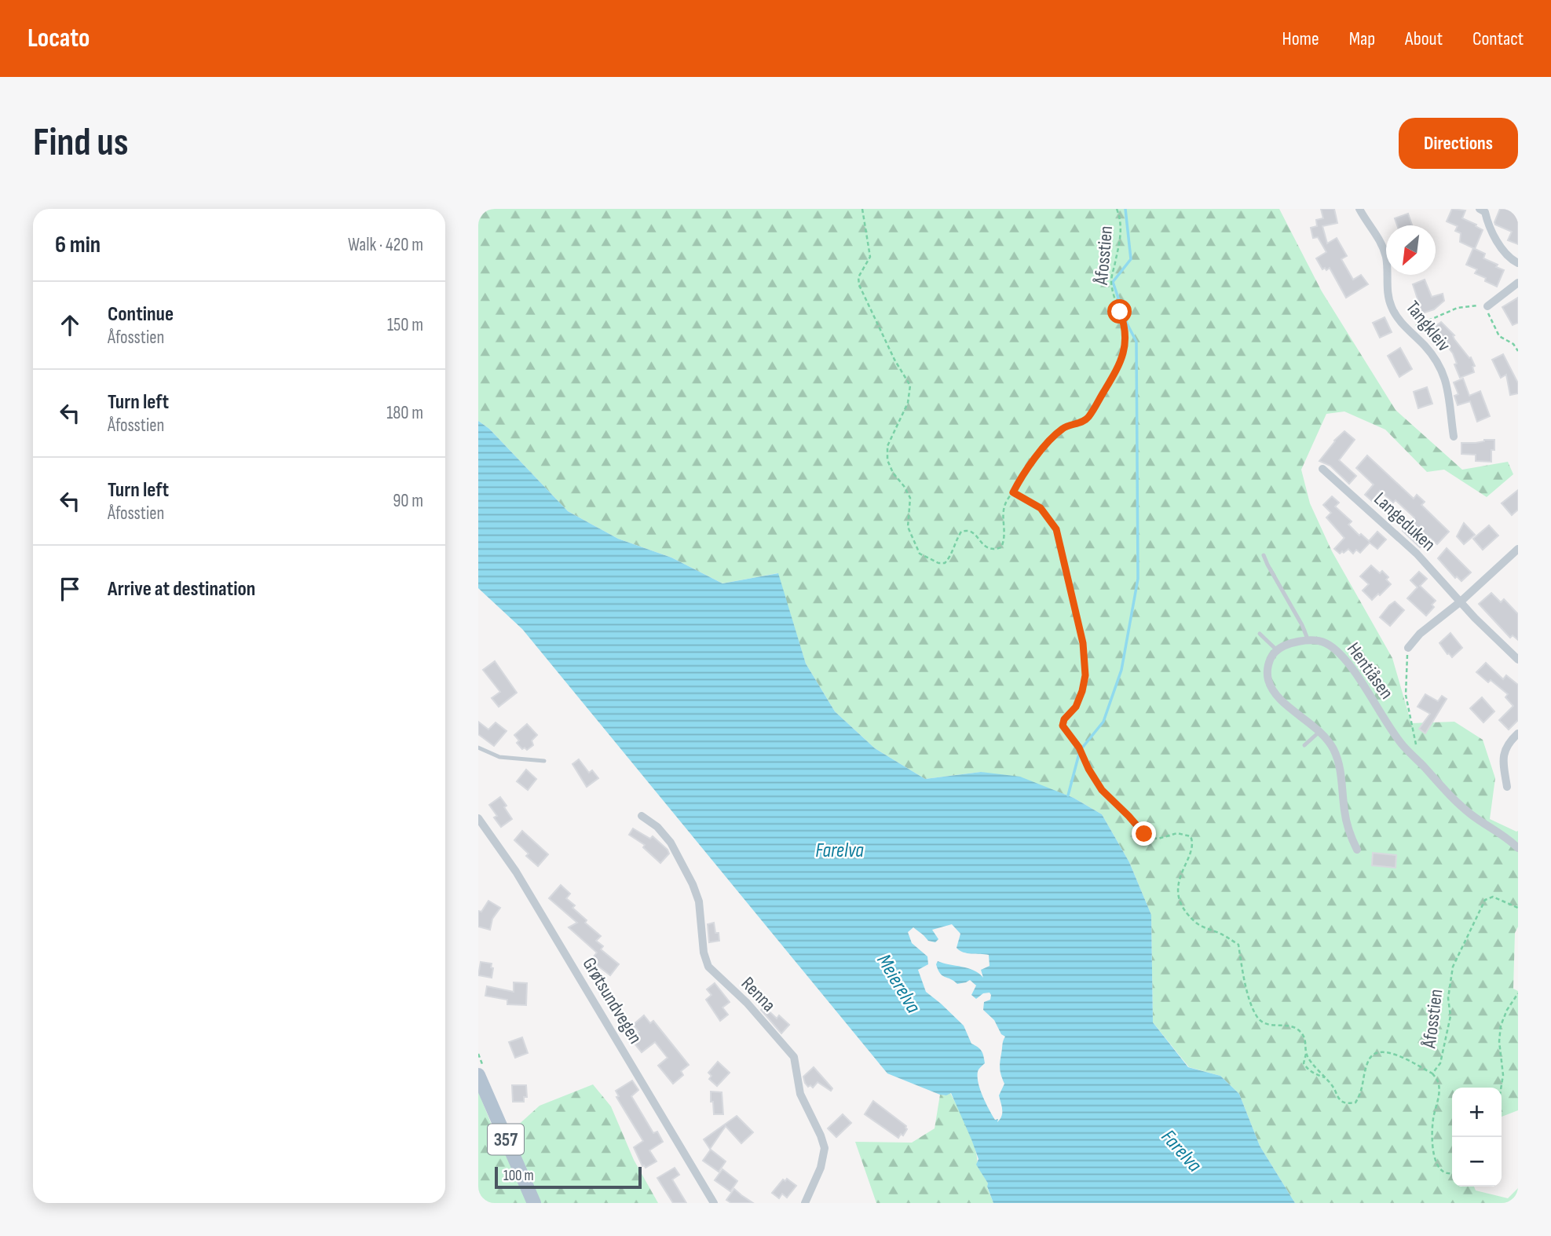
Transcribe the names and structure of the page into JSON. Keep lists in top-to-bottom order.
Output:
{
  "streets": {
    "main road": ["357"],
    "street": [
      "Tangkleiv",
      "Langeduken",
      "Hentiåsen",
      "Renna",
      "Grøtsundvegen"
    ],
    "path": ["Åfosstien"]
  },
  "water": ["Farelva", "Meierelva"],
  "scale_bar": "100 m",
  "north": "bottom left",
  "page": {
    "header": "Locato",
    "nav": [
      "Home",
      "Map",
      "About",
      "Contact"
    ],
    "buttons": "Directions",
    "title": "Find us",
    "heading": ["6 min", "Walk · 420 m"],
    "list": [
      ["Continue", "Åfosstien", "150 m"],
      ["Turn left", "Åfosstien", "180 m"],
      ["Turn left", "Åfosstien", "90 m"],
      "Arrive at destination"
    ],
    "map_buttons": ["+", "−"],
    "scale": "100 m"
  }
}
